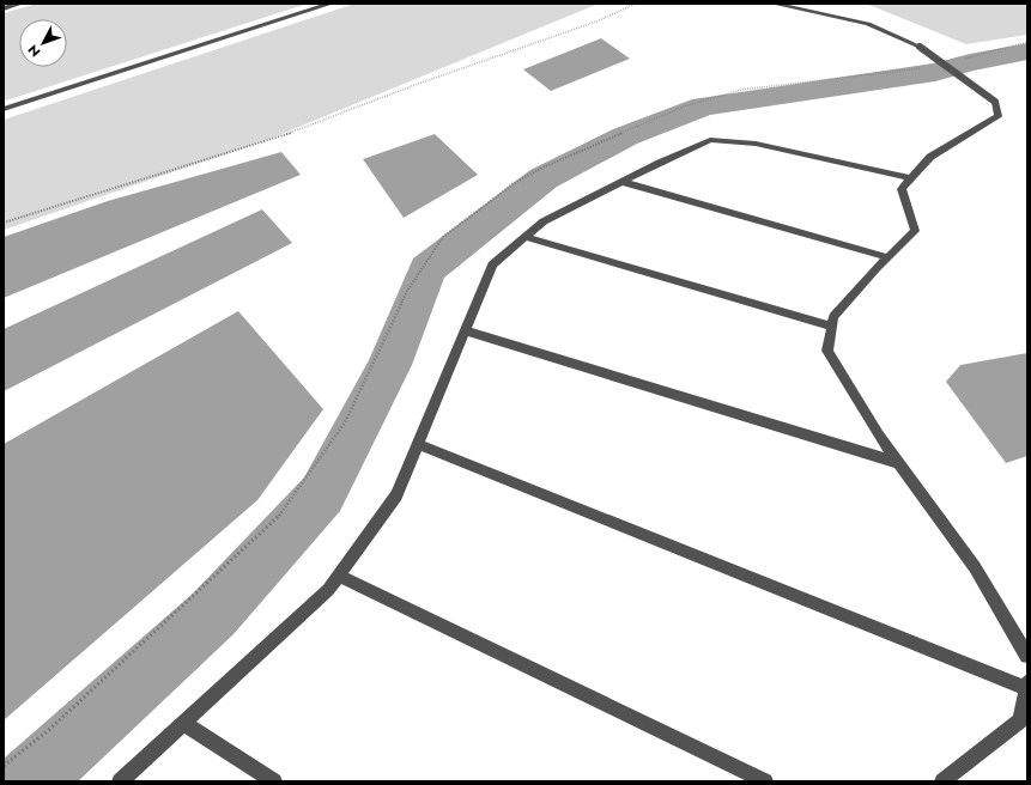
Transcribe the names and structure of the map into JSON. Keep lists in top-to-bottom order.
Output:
{
  "north": "bottom left"
}
